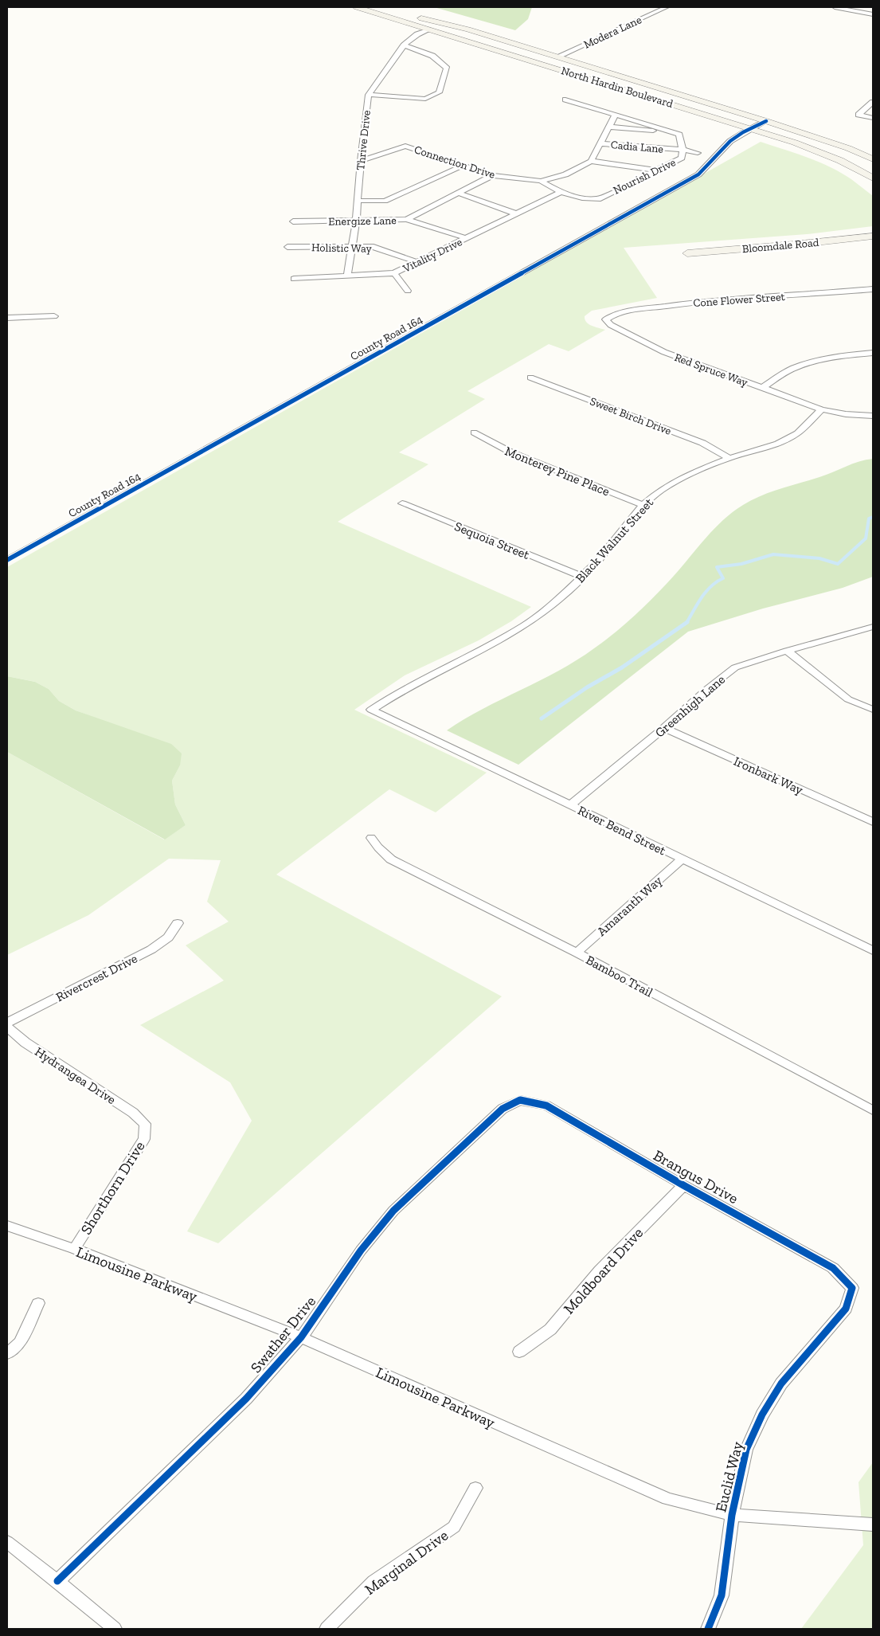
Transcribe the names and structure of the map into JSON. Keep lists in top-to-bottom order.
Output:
{
  "streets": {
    "street": [
      "Modera Lane",
      "North Hardin Boulevard",
      "Thrive Drive",
      "Cadia Lane",
      "Connection Drive",
      "Nourish Drive",
      "Energize Lane",
      "Bloomdale Road",
      "Holistic Way",
      "Vitality Drive",
      "Cone Flower Street",
      "County Road 164",
      "Red Spruce Way",
      "Sweet Birch Drive",
      "Monterey Pine Place",
      "Sequoia Street",
      "Black Walnut Street",
      "Greenhigh Lane",
      "Ironbark Way",
      "River Bend Street",
      "Amaranth Way",
      "Bamboo Trail",
      "Rivercrest Drive",
      "Hydrangea Drive",
      "Brangus Drive",
      "Shorthorn Drive",
      "Moldboard Drive",
      "Limousine Parkway",
      "Swather Drive",
      "Euclid Way",
      "Marginal Drive"
    ]
  },
  "crossings": [
    ["Modera Lane", "North Hardin Boulevard"],
    ["North Hardin Boulevard", "Thrive Drive"],
    ["North Hardin Boulevard", "County Road 164"],
    ["Thrive Drive", "Connection Drive"],
    ["Thrive Drive", "Energize Lane"],
    ["Thrive Drive", "Holistic Way"],
    ["Thrive Drive", "Vitality Drive"],
    ["Cadia Lane", "Nourish Drive"],
    ["Connection Drive", "Nourish Drive"],
    ["Connection Drive", "Energize Lane"],
    ["Nourish Drive", "Vitality Drive"],
    ["Holistic Way", "Vitality Drive"],
    ["Cone Flower Street", "Red Spruce Way"],
    ["Red Spruce Way", "Black Walnut Street"],
    ["Sweet Birch Drive", "Black Walnut Street"],
    ["Monterey Pine Place", "Black Walnut Street"],
    ["Sequoia Street", "Black Walnut Street"],
    ["Black Walnut Street", "River Bend Street"],
    ["Greenhigh Lane", "Ironbark Way"],
    ["Greenhigh Lane", "River Bend Street"],
    ["River Bend Street", "Amaranth Way"],
    ["Amaranth Way", "Bamboo Trail"],
    ["Hydrangea Drive", "Shorthorn Drive"],
    ["Brangus Drive", "Moldboard Drive"],
    ["Brangus Drive", "Swather Drive"],
    ["Brangus Drive", "Euclid Way"],
    ["Shorthorn Drive", "Limousine Parkway"],
    ["Limousine Parkway", "Swather Drive"],
    ["Limousine Parkway", "Euclid Way"]
  ]
}
